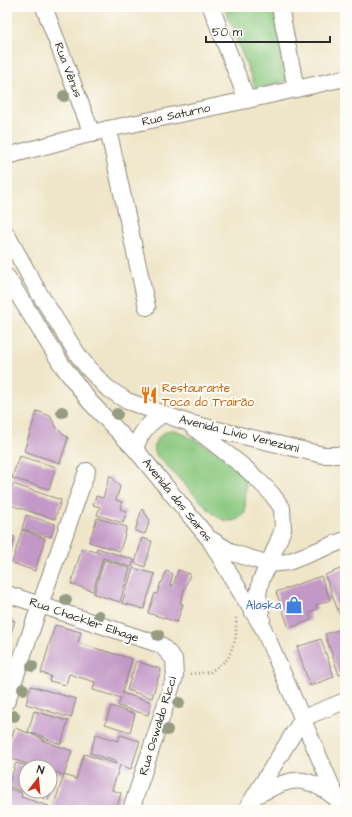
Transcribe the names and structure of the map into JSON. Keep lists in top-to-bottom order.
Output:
{
  "streets": {
    "street": [
      "Rua Vênus",
      "Rua Saturno",
      "Avenida Lívio Veneziani",
      "Avenida das Sairas",
      "Rua Chackler Elhage",
      "Rua Oswaldo Ricci"
    ]
  },
  "crossings": [
    ["Rua Vênus", "Rua Saturno"],
    ["Rua Chackler Elhage", "Rua Oswaldo Ricci"]
  ],
  "places": {
    "restaurant": ["Restaurante Toca do Trairão"],
    "shop": ["Alaska"]
  },
  "scale_bar": "50 m",
  "north": "top"
}
